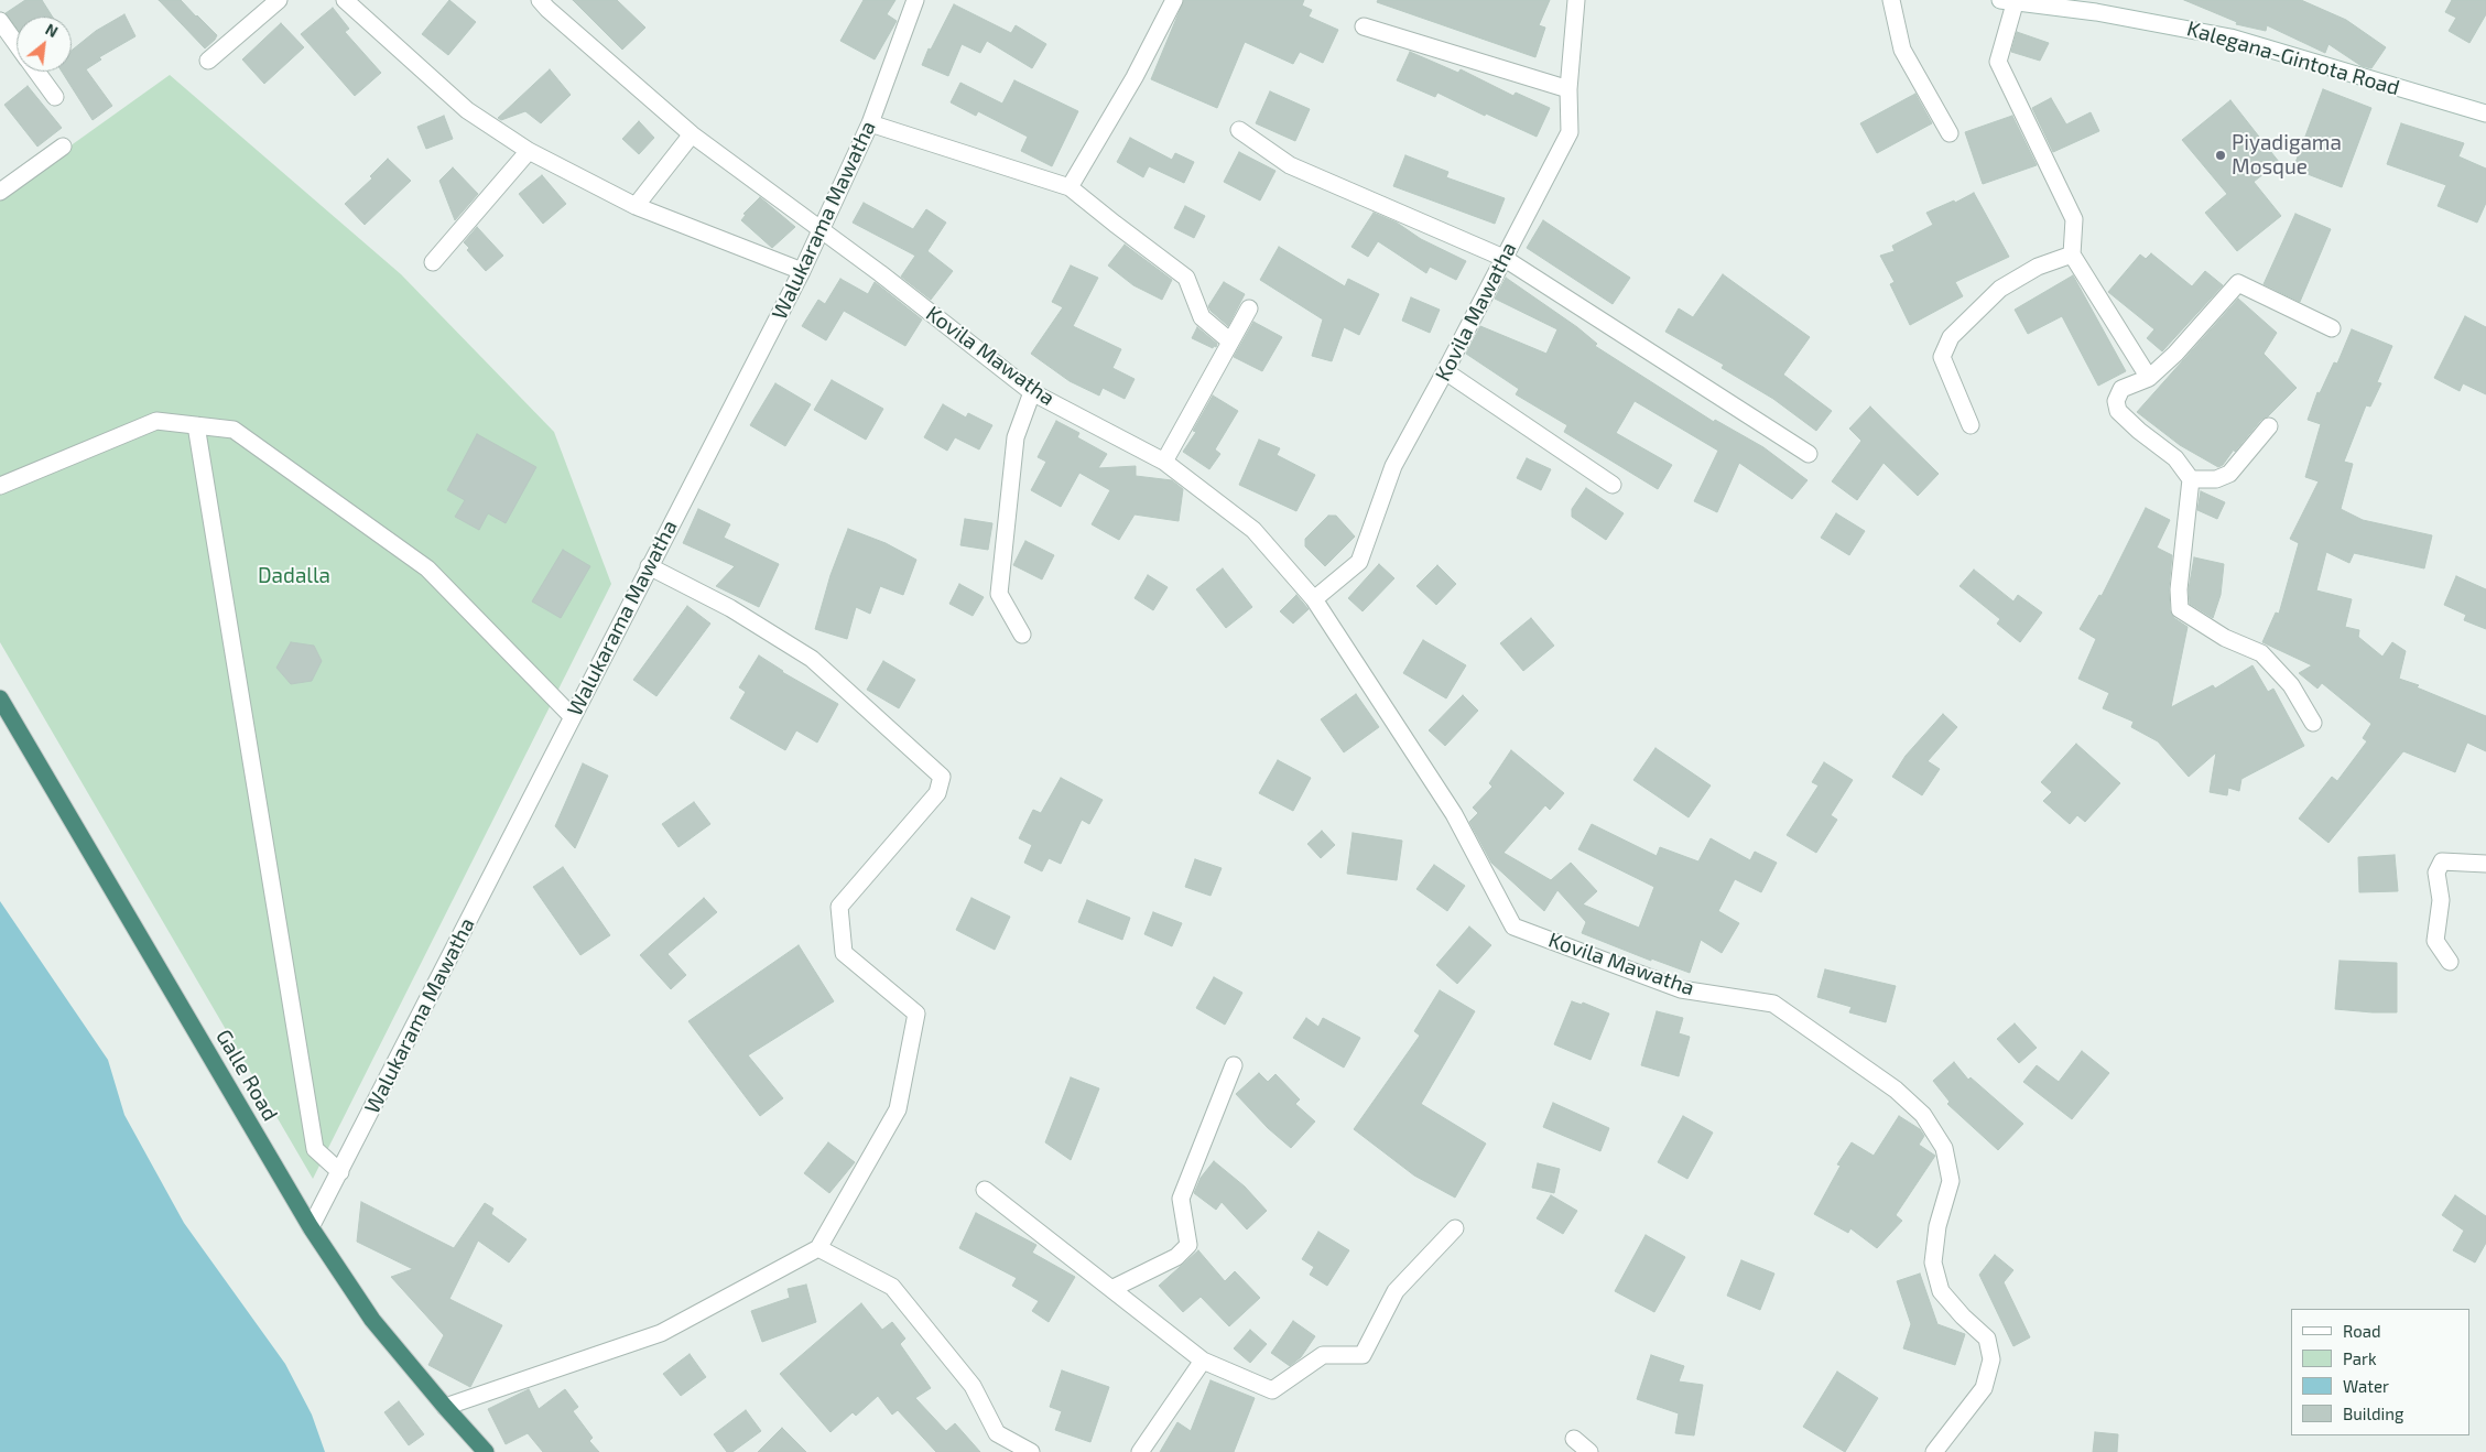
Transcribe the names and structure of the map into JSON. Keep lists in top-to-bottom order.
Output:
{
  "streets": {
    "highway": ["Galle Road"],
    "street": ["Kalegana-Gintota Road", "Walukarama Mawatha", "Kovila Mawatha"]
  },
  "crossings": [
    ["Walukarama Mawatha", "Kovila Mawatha"],
    ["Walukarama Mawatha", "Galle Road"]
  ],
  "parks": ["Dadalla"],
  "places": ["Piyadigama Mosque"],
  "legend": [
    "Road",
    "Park",
    "Water",
    "Building"
  ],
  "north": "top right"
}
